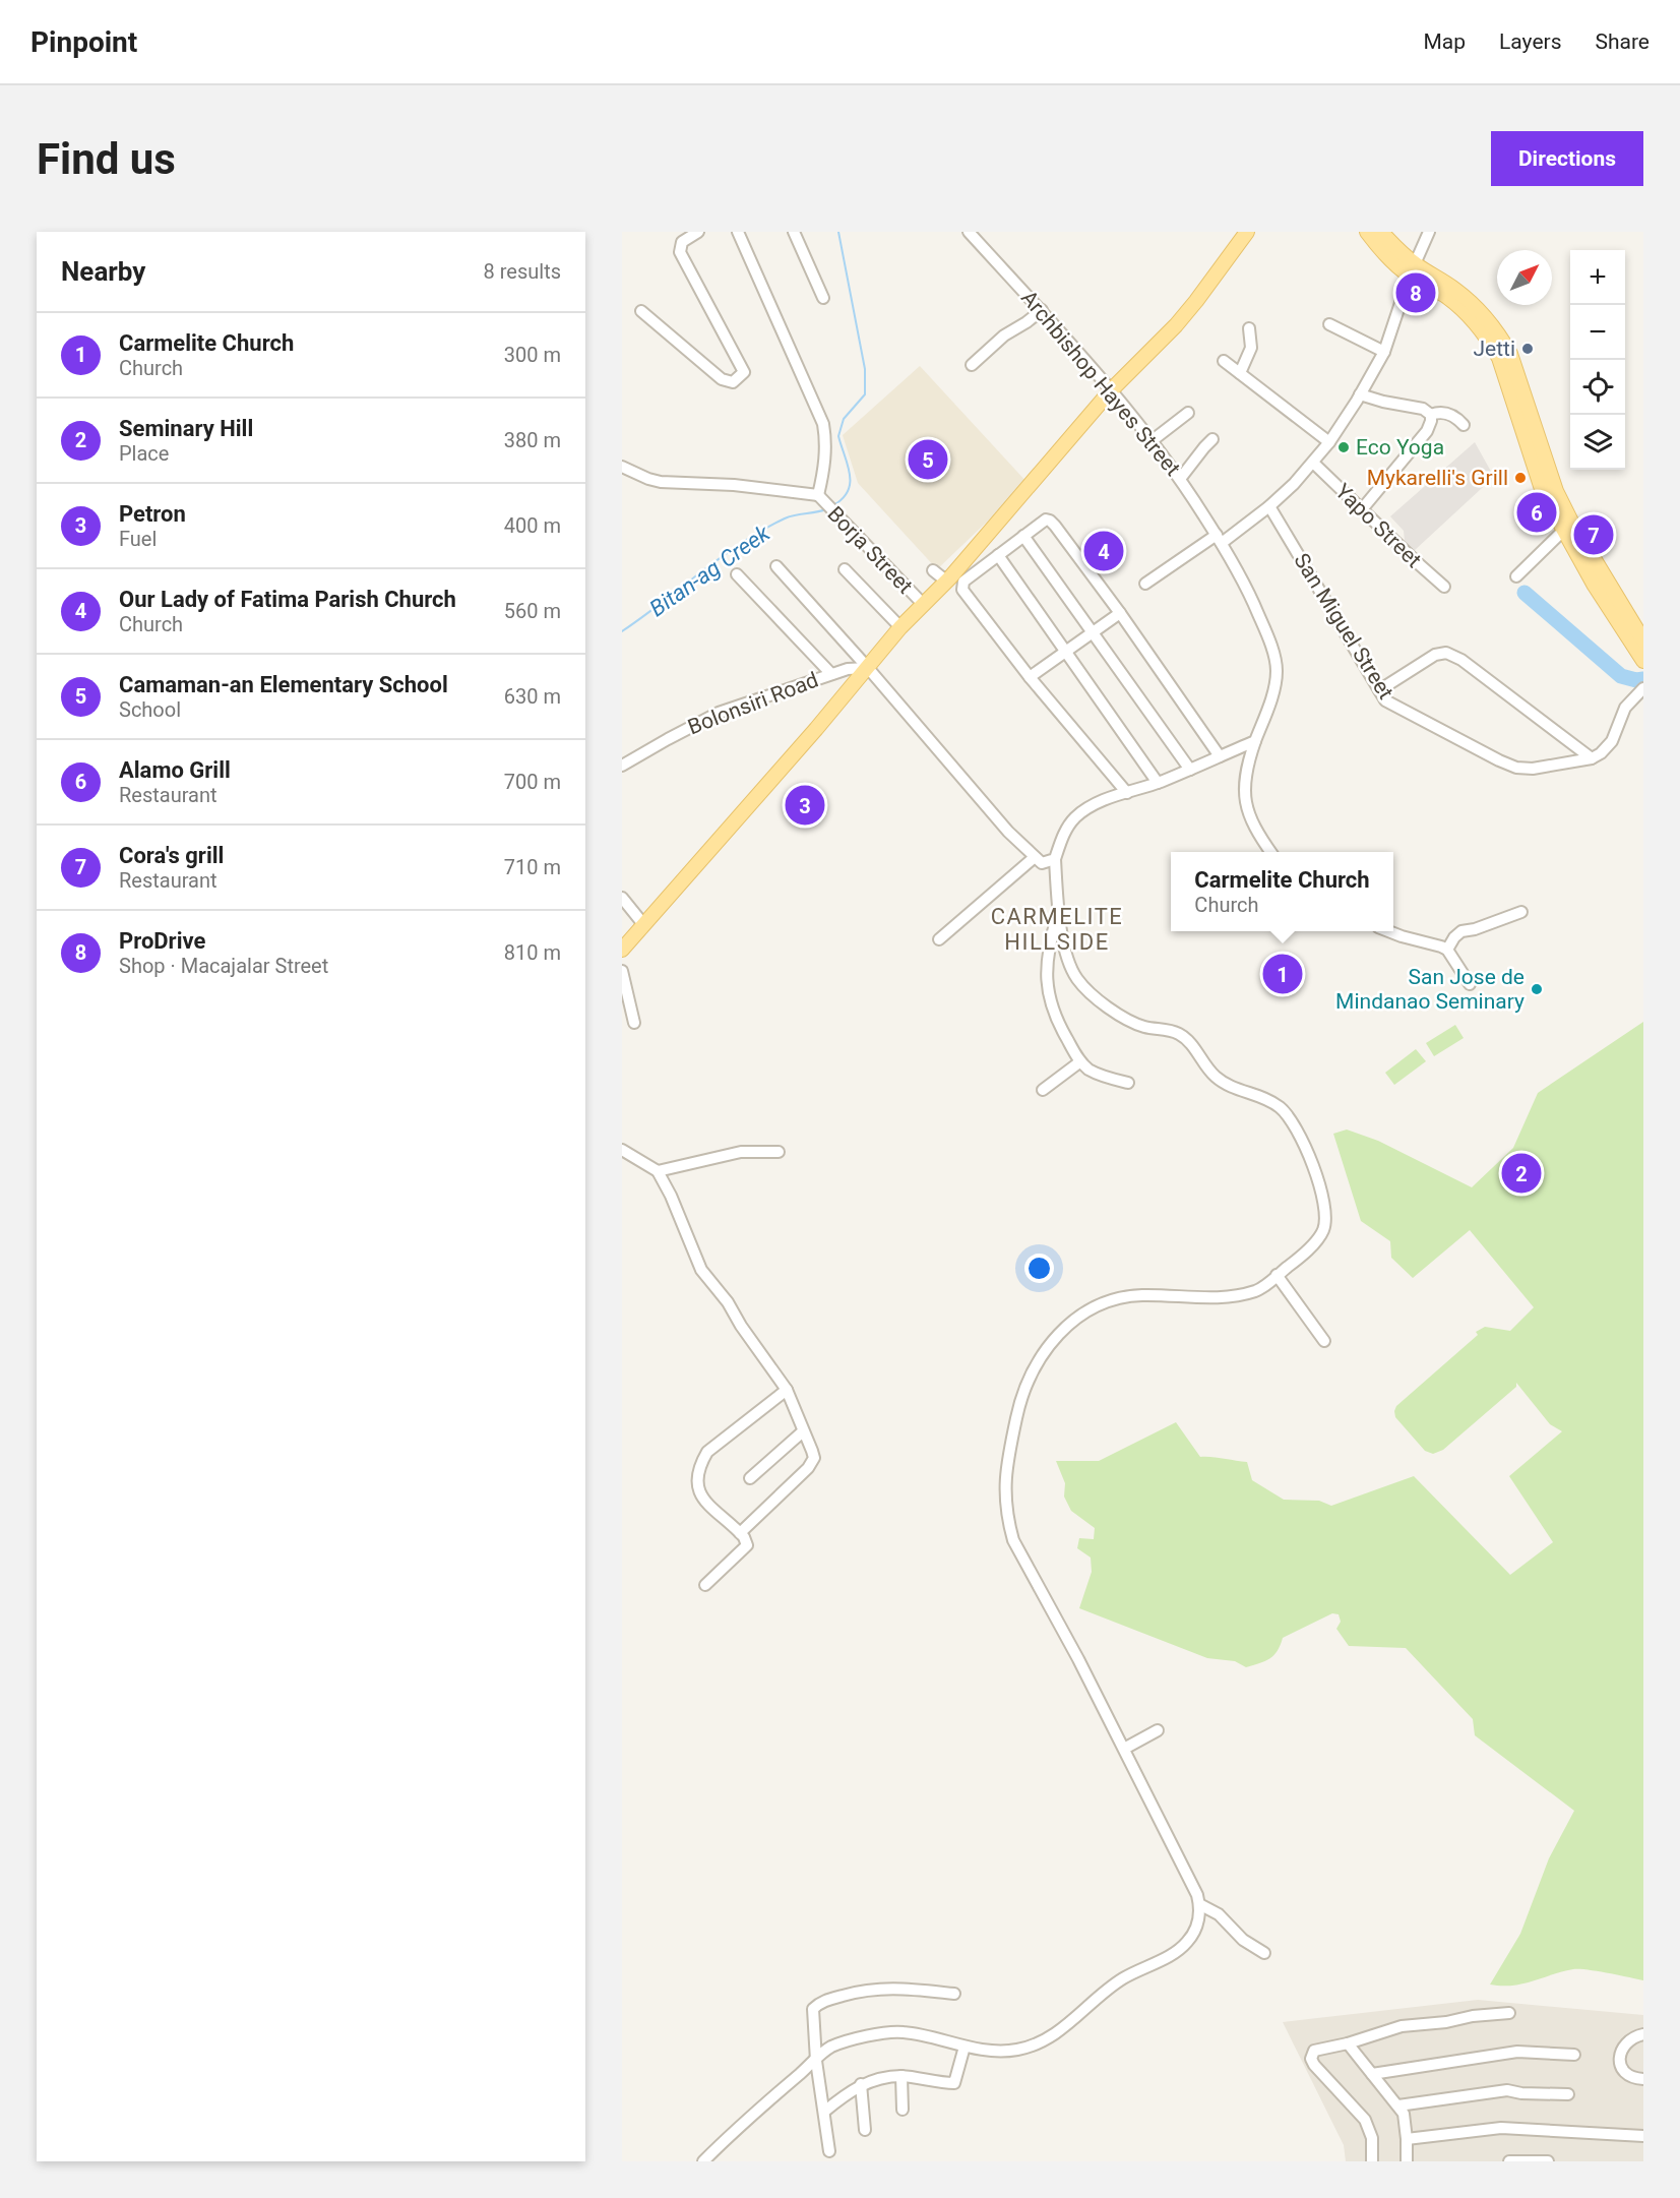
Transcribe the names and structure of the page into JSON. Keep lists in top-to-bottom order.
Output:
{
  "streets": {
    "street": [
      "Archbishop Hayes Street",
      "Yapo Street",
      "Borja Street",
      "San Miguel Street",
      "Bolonsiri Road"
    ]
  },
  "districts": ["CARMELITE HILLSIDE"],
  "water": ["Bitan-ag Creek"],
  "places": [
    "Jetti",
    "Eco Yoga",
    "Mykarelli's Grill",
    "San Jose de Mindanao Seminary"
  ],
  "north": "top right",
  "page": {
    "header": "Pinpoint",
    "nav": ["Map", "Layers", "Share"],
    "buttons": "Directions",
    "title": "Find us",
    "heading": ["Nearby", "8 results"],
    "map_buttons": ["+", "−"],
    "pins": [
      "8",
      "5",
      "6",
      "7",
      "4",
      "3",
      "1",
      "2"
    ],
    "list": [
      {
        "mark": "1",
        "name": "Carmelite Church",
        "note": "Church",
        "value": "300 m"
      },
      {
        "mark": "2",
        "name": "Seminary Hill",
        "note": "Place",
        "value": "380 m"
      },
      {
        "mark": "3",
        "name": "Petron",
        "note": "Fuel",
        "value": "400 m"
      },
      {
        "mark": "4",
        "name": "Our Lady of Fatima Parish Church",
        "note": "Church",
        "value": "560 m"
      },
      {
        "mark": "5",
        "name": "Camaman-an Elementary School",
        "note": "School",
        "value": "630 m"
      },
      {
        "mark": "6",
        "name": "Alamo Grill",
        "note": "Restaurant",
        "value": "700 m"
      },
      {
        "mark": "7",
        "name": "Cora's grill",
        "note": "Restaurant",
        "value": "710 m"
      },
      {
        "mark": "8",
        "name": "ProDrive",
        "note": "Shop · Macajalar Street",
        "value": "810 m"
      }
    ],
    "popup": ["Carmelite Church", "Church"]
  }
}
